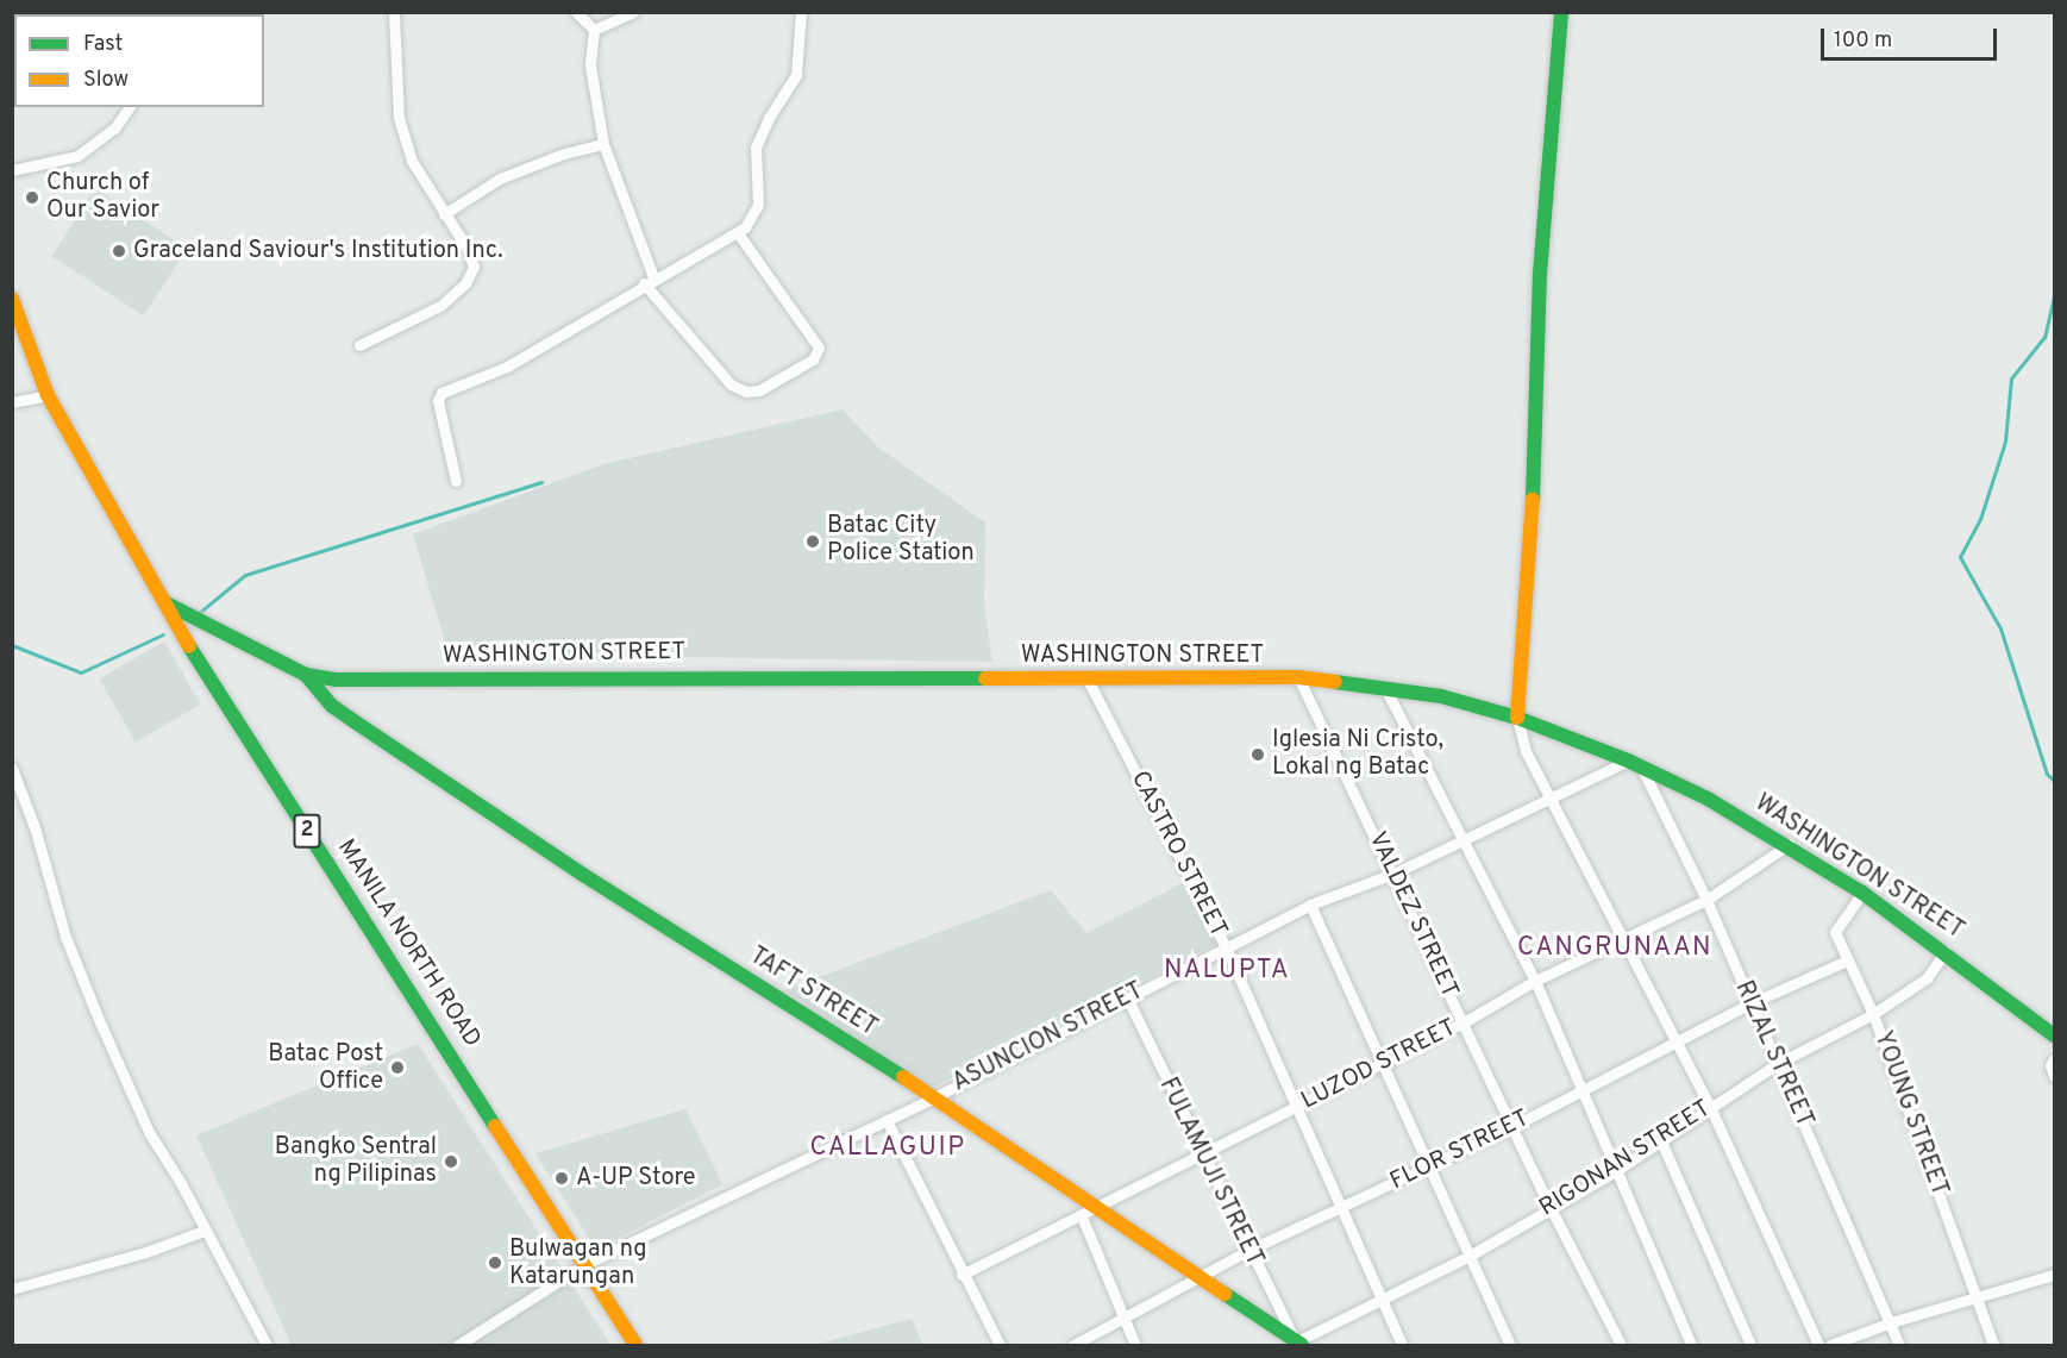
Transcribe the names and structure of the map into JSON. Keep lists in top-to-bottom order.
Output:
{
  "streets": {
    "main road": [
      "WASHINGTON STREET",
      "2",
      "MANILA NORTH ROAD",
      "TAFT STREET"
    ],
    "street": [
      "CASTRO STREET",
      "VALDEZ STREET",
      "ASUNCION STREET",
      "RIZAL STREET",
      "LUZOD STREET",
      "YOUNG STREET",
      "FLOR STREET",
      "RIGONAN STREET",
      "FULAMUJI STREET"
    ]
  },
  "crossings": [
    ["WASHINGTON STREET", "CASTRO STREET"],
    ["WASHINGTON STREET", "VALDEZ STREET"],
    ["WASHINGTON STREET", "MANILA NORTH ROAD"],
    ["WASHINGTON STREET", "TAFT STREET"],
    ["WASHINGTON STREET", "ASUNCION STREET"],
    ["WASHINGTON STREET", "RIZAL STREET"],
    ["WASHINGTON STREET", "LUZOD STREET"],
    ["WASHINGTON STREET", "YOUNG STREET"],
    ["WASHINGTON STREET", "RIGONAN STREET"],
    ["CASTRO STREET", "ASUNCION STREET"],
    ["CASTRO STREET", "LUZOD STREET"],
    ["CASTRO STREET", "FLOR STREET"],
    ["CASTRO STREET", "RIGONAN STREET"],
    ["VALDEZ STREET", "ASUNCION STREET"],
    ["VALDEZ STREET", "LUZOD STREET"],
    ["VALDEZ STREET", "FLOR STREET"],
    ["VALDEZ STREET", "RIGONAN STREET"],
    ["MANILA NORTH ROAD", "ASUNCION STREET"],
    ["TAFT STREET", "ASUNCION STREET"],
    ["TAFT STREET", "LUZOD STREET"],
    ["TAFT STREET", "FLOR STREET"],
    ["TAFT STREET", "RIGONAN STREET"],
    ["TAFT STREET", "FULAMUJI STREET"],
    ["ASUNCION STREET", "RIZAL STREET"],
    ["ASUNCION STREET", "FULAMUJI STREET"],
    ["RIZAL STREET", "LUZOD STREET"],
    ["RIZAL STREET", "FLOR STREET"],
    ["RIZAL STREET", "RIGONAN STREET"],
    ["LUZOD STREET", "FULAMUJI STREET"],
    ["YOUNG STREET", "FLOR STREET"],
    ["YOUNG STREET", "RIGONAN STREET"],
    ["FLOR STREET", "FULAMUJI STREET"],
    ["RIGONAN STREET", "FULAMUJI STREET"]
  ],
  "districts": ["CANGRUNAAN", "NALUPTA", "CALLAGUIP"],
  "places": [
    "Church of Our Savior",
    "Graceland Saviour's Institution Inc.",
    "Batac City Police Station",
    "Iglesia Ni Cristo, Lokal ng Batac",
    "Batac Post Office",
    "Bangko Sentral ng Pilipinas",
    "A-UP Store",
    "Bulwagan ng Katarungan"
  ],
  "legend": ["Fast", "Slow"],
  "scale_bar": "100 m"
}
